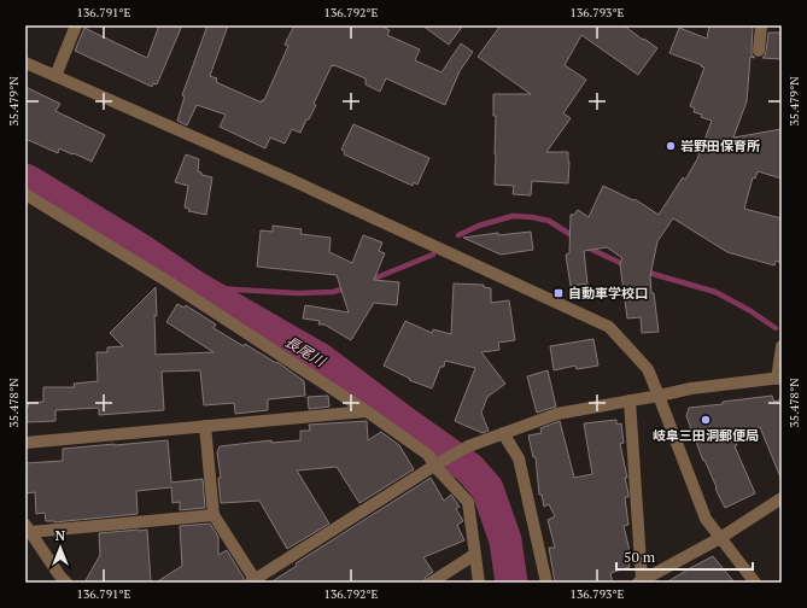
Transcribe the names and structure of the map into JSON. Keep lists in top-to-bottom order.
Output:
{
  "water": ["長尾川"],
  "places": {
    "other": ["岩野田保育所", "岐阜三田洞郵便局"],
    "transit": ["自動車学校口"]
  },
  "scale_bar": "50 m",
  "north": "top",
  "coordinates": [
    "136.791°E",
    "136.792°E",
    "136.793°E",
    "35.479°N",
    "35.478°N"
  ]
}
